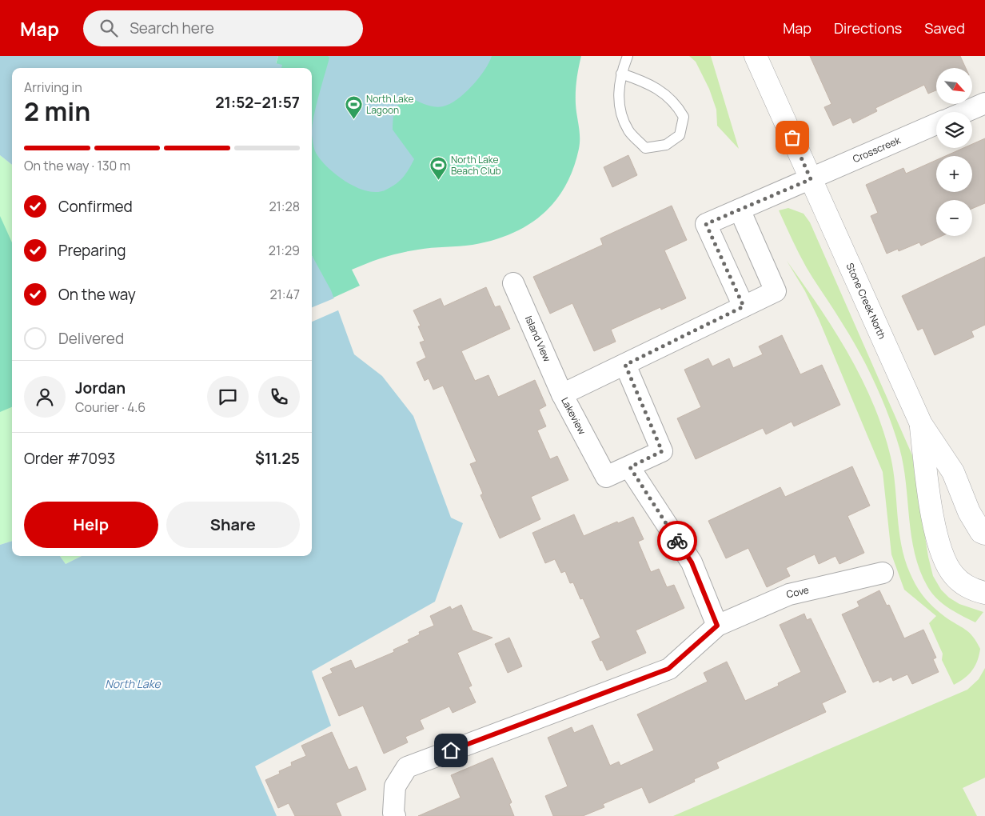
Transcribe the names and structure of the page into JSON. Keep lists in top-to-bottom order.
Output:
{
  "streets": {
    "street": [
      "Crosscreek",
      "Stone Creek North",
      "Island View",
      "Lakeview",
      "Cove"
    ]
  },
  "crossings": [
    ["Crosscreek", "Stone Creek North"],
    ["Island View", "Lakeview"]
  ],
  "water": ["North Lake"],
  "places": {
    "sports": ["North Lake Lagoon", "North Lake Beach Club"]
  },
  "north": "bottom right",
  "page": {
    "header": "Map",
    "search": "Search here",
    "nav": ["Map", "Directions", "Saved"],
    "map_buttons": ["+", "−"],
    "heading": ["2 min", "Arriving in", "21:52–21:57"],
    "panel": [
      "Jordan",
      "Courier · 4.6",
      "Order #7093",
      "$11.25"
    ],
    "bar": "On the way · 130 m",
    "list": [
      ["Confirmed", "21:28"],
      ["Preparing", "21:29"],
      ["On the way", "21:47"],
      "Delivered"
    ],
    "buttons": ["Help", "Share"]
  }
}
